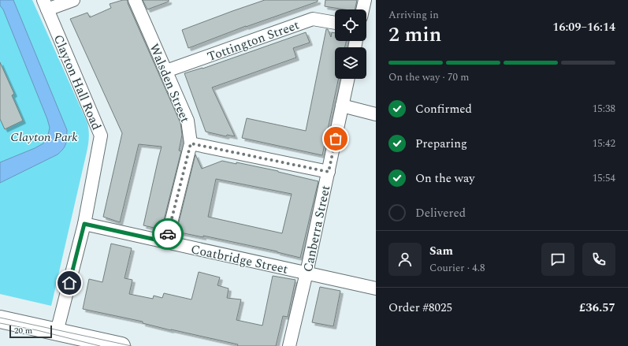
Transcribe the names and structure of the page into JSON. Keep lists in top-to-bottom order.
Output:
{
  "streets": {
    "street": [
      "Tottington Street",
      "Clayton Hall Road",
      "Walsden Street",
      "Canberra Street",
      "Coatbridge Street"
    ]
  },
  "crossings": [
    ["Tottington Street", "Walsden Street"],
    ["Clayton Hall Road", "Coatbridge Street"],
    ["Walsden Street", "Coatbridge Street"],
    ["Canberra Street", "Coatbridge Street"]
  ],
  "parks": ["Clayton Park"],
  "scale_bar": "20 m",
  "page": {
    "heading": ["2 min", "Arriving in", "16:09–16:14"],
    "panel": [
      "Sam",
      "Courier · 4.8",
      "Order #8025",
      "£36.57"
    ],
    "bar": "On the way · 70 m",
    "list": [
      ["Confirmed", "15:38"],
      ["Preparing", "15:42"],
      ["On the way", "15:54"],
      "Delivered"
    ],
    "scale": "20 m"
  }
}
